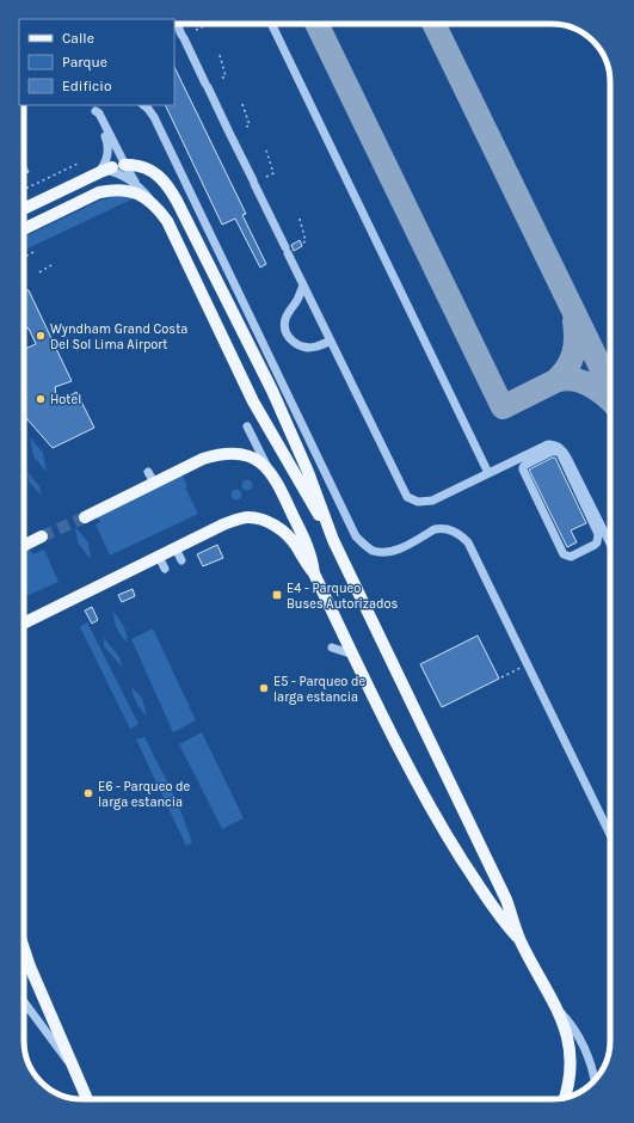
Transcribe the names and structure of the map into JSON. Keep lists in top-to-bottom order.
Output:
{
  "places": {
    "other": [
      "Wyndham Grand Costa Del Sol Lima Airport",
      "Hotel",
      "E5 - Parqueo de larga estancia",
      "E6 - Parqueo de larga estancia"
    ],
    "transit": ["E4 - Parqueo Buses Autorizados"]
  },
  "legend": ["Calle", "Parque", "Edificio"]
}
